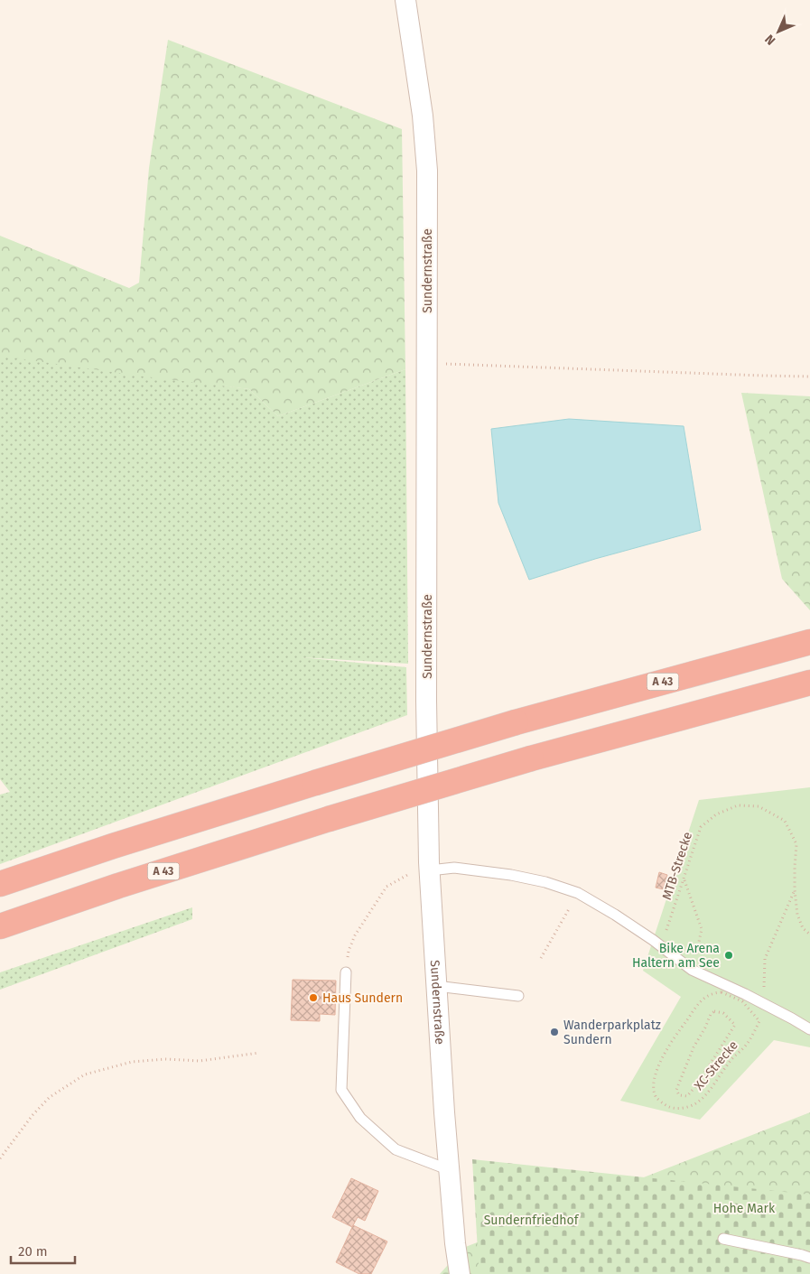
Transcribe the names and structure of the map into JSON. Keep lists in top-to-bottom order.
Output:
{
  "streets": {
    "highway": ["A 43"],
    "street": ["Sundernstraße"],
    "path": ["MTB-Strecke", "XC-Strecke"]
  },
  "parks": ["Hohe Mark", "Sundernfriedhof"],
  "places": ["Bike Arena Haltern am See", "Haus Sundern", "Wanderparkplatz Sundern"],
  "scale_bar": "20 m",
  "north": "bottom left"
}
